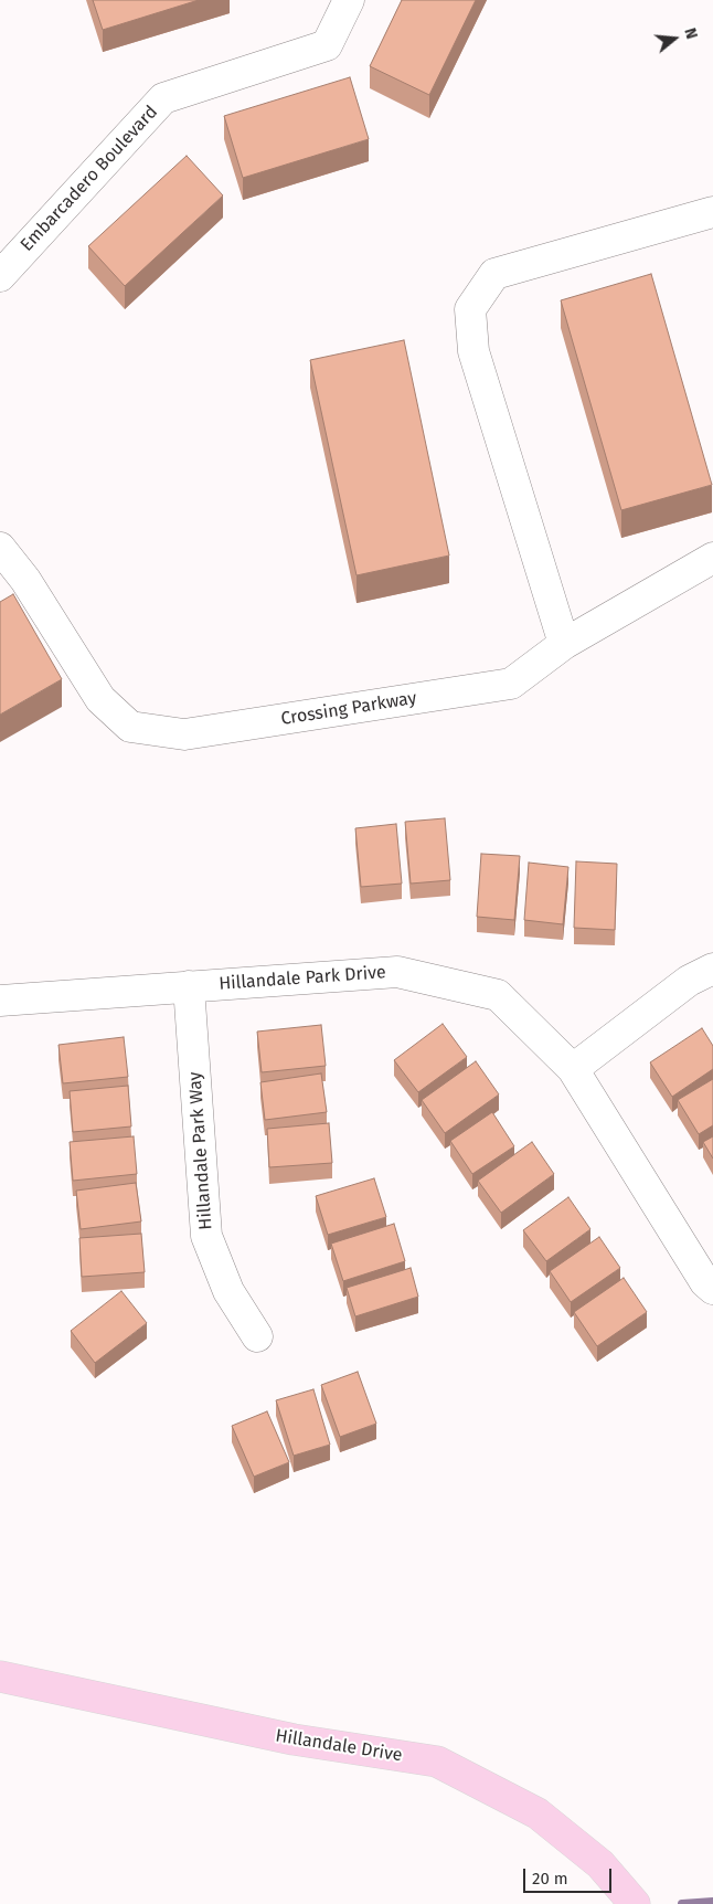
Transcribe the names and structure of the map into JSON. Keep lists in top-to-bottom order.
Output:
{
  "streets": {
    "main road": ["Hillandale Drive"],
    "street": [
      "Embarcadero Boulevard",
      "Crossing Parkway",
      "Hillandale Park Drive",
      "Hillandale Park Way"
    ]
  },
  "crossings": [
    ["Hillandale Park Drive", "Hillandale Park Way"]
  ],
  "scale_bar": "20 m",
  "north": "right"
}
